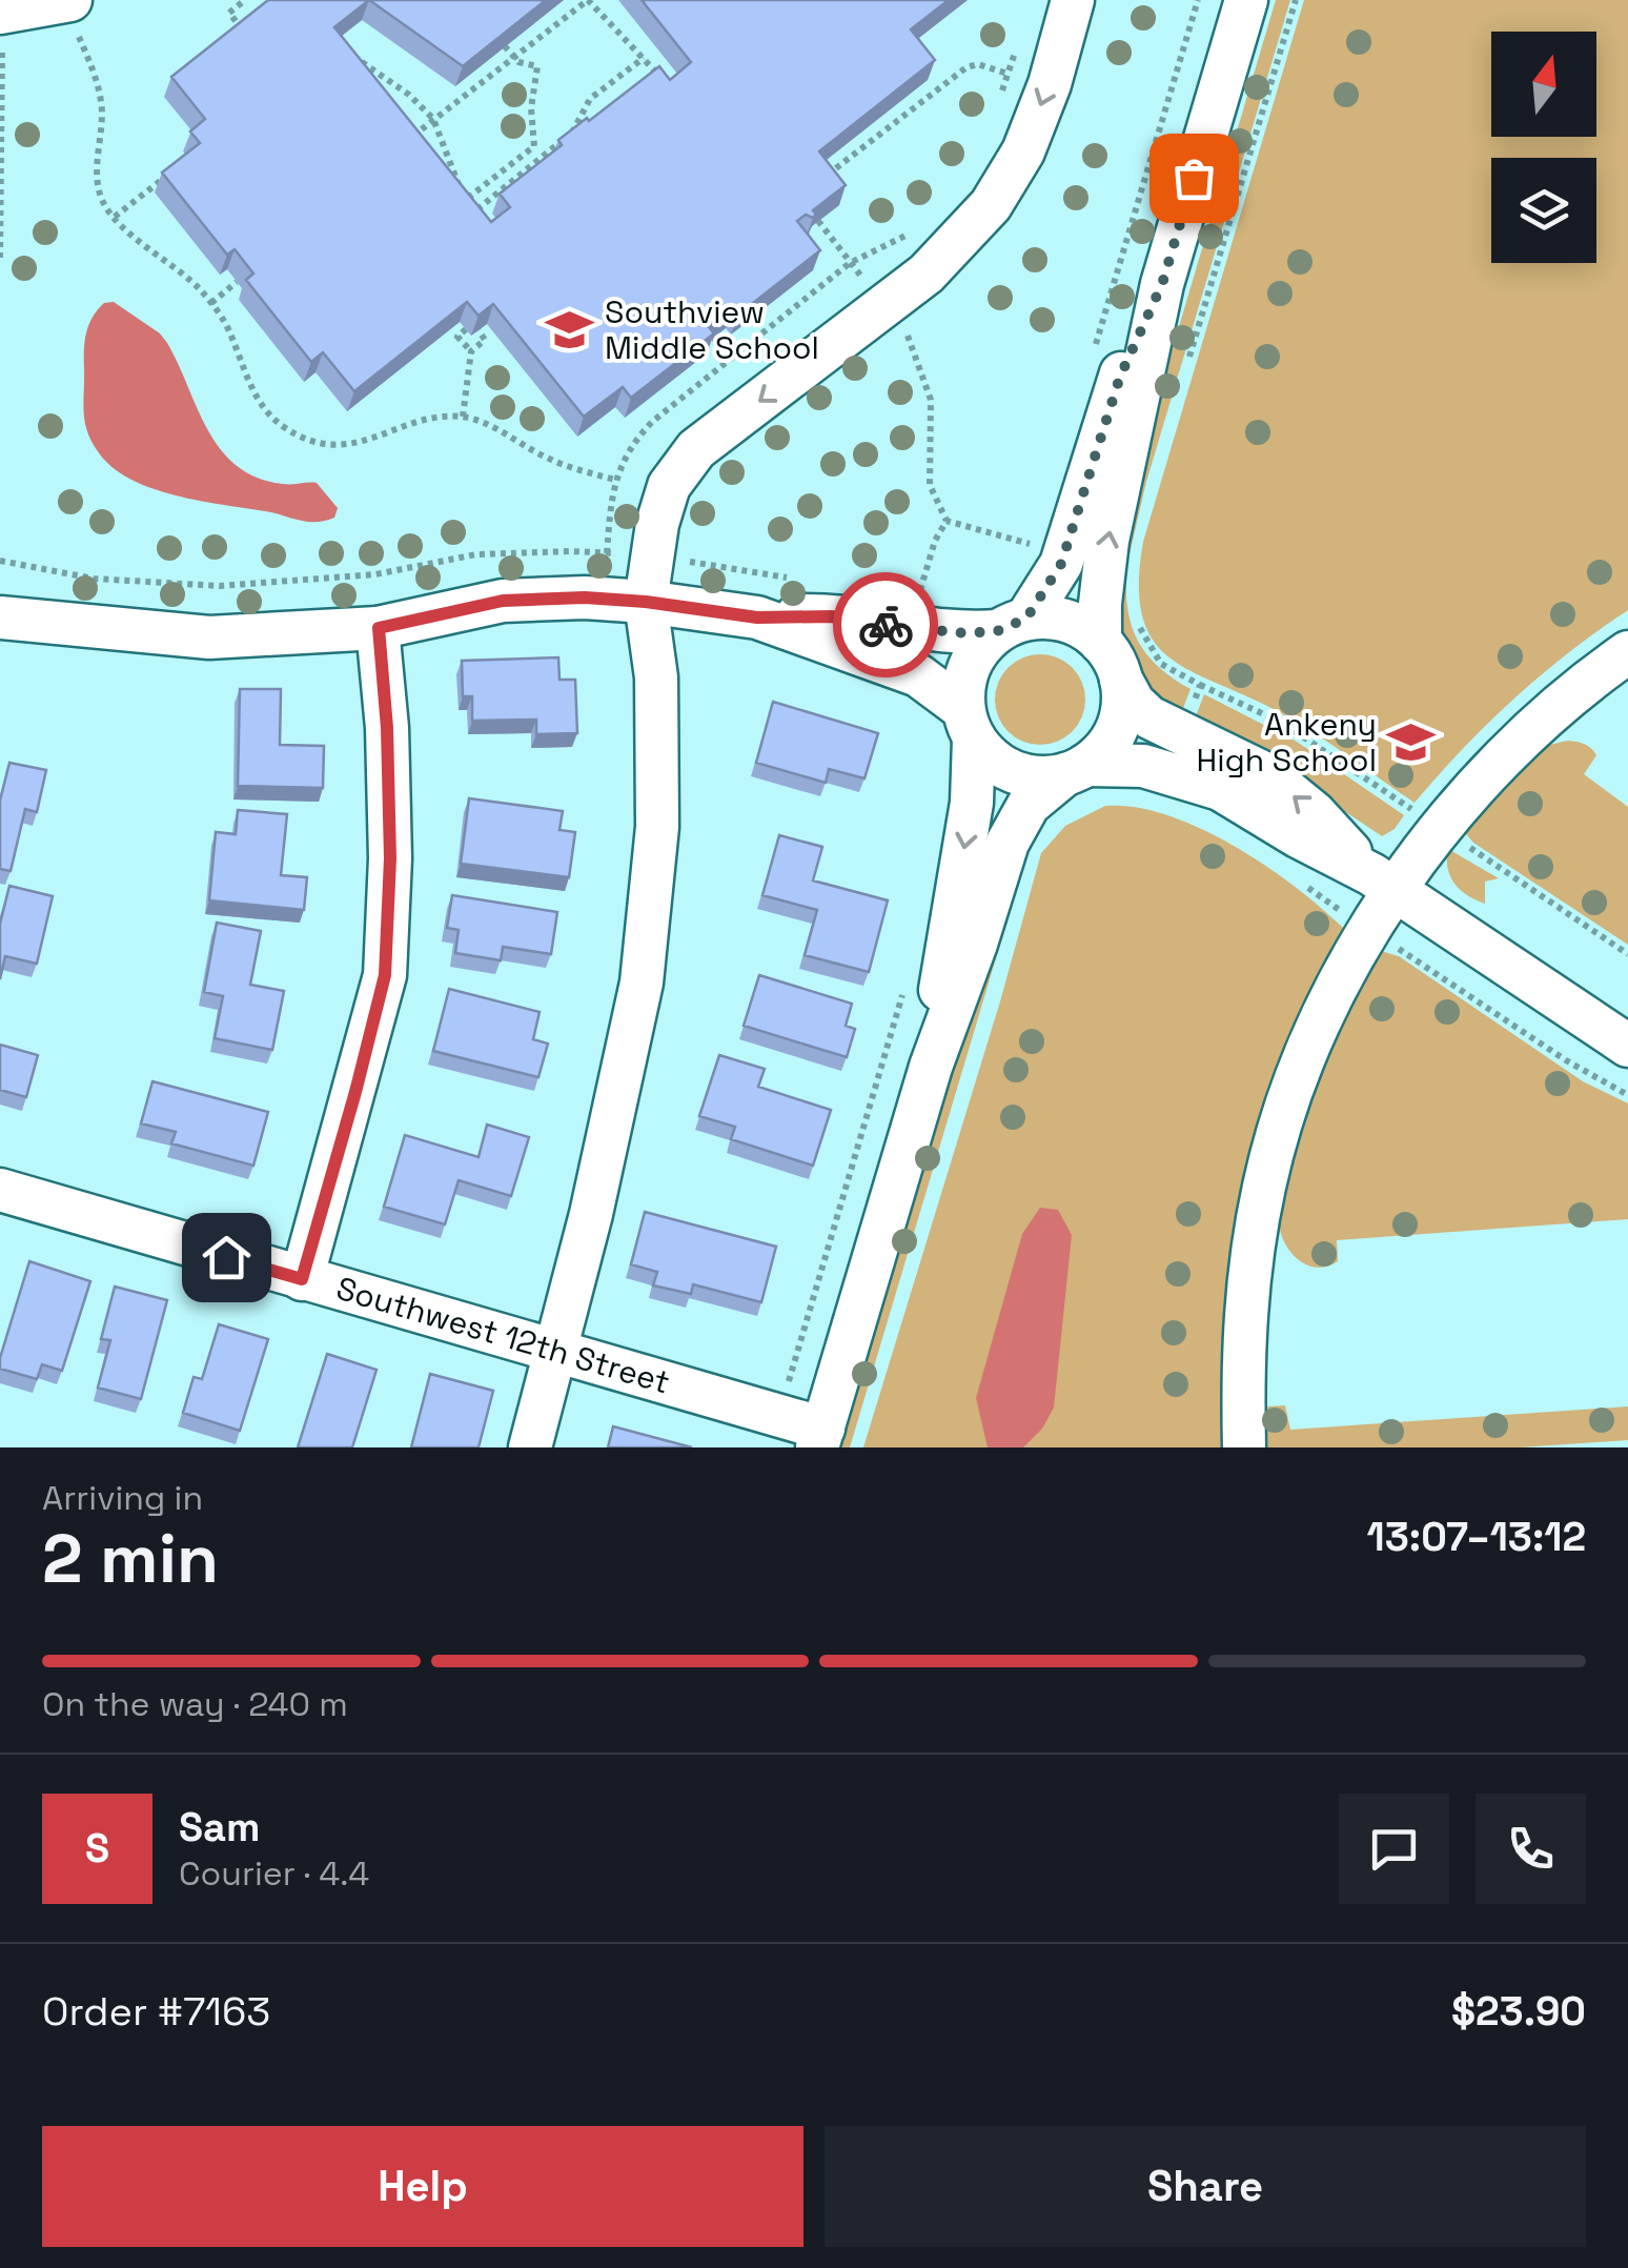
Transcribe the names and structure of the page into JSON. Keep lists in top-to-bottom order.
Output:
{
  "streets": {
    "street": ["Southwest 12th Street"]
  },
  "places": {
    "school or university": ["Southview Middle School", "Ankeny High School"]
  },
  "north": "top",
  "page": {
    "heading": ["2 min", "Arriving in", "13:07–13:12"],
    "panel": [
      "Sam",
      "Courier · 4.4",
      "Order #7163",
      "$23.90"
    ],
    "bar": "On the way · 240 m",
    "round": "S",
    "buttons": ["Help", "Share"]
  }
}
